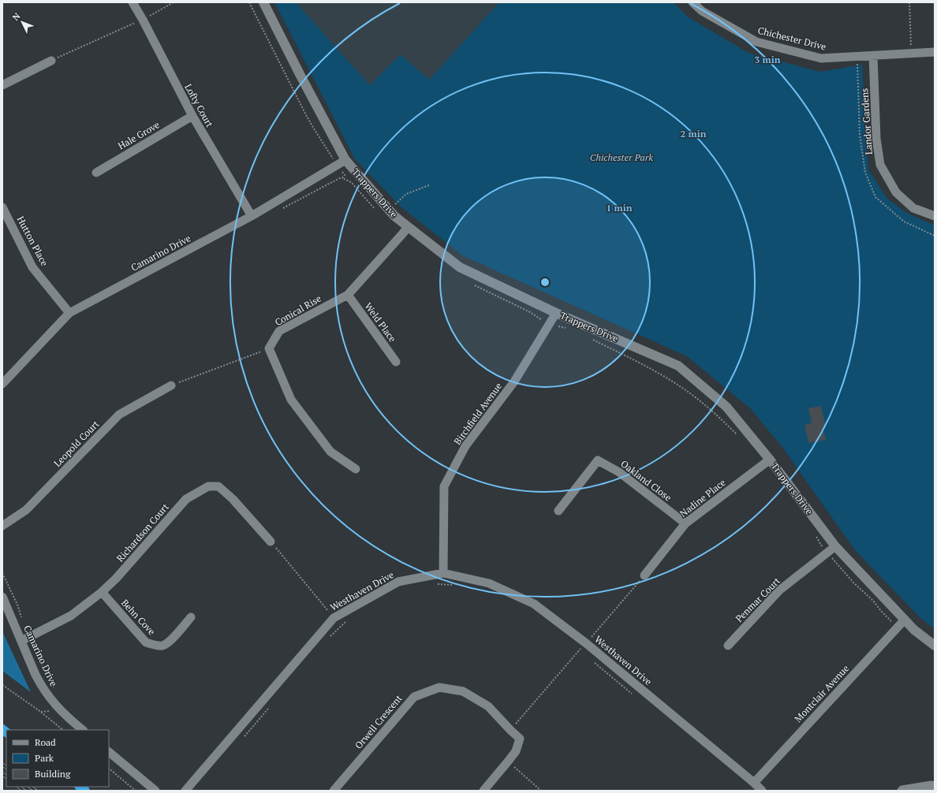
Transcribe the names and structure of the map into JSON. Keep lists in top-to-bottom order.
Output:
{
  "streets": {
    "main road": ["Trappers Drive"],
    "street": [
      "Chichester Drive",
      "Lofty Court",
      "Landor Gardens",
      "Hale Grove",
      "Hutton Place",
      "Camarino Drive",
      "Conical Rise",
      "Weld Place",
      "Birchfield Avenue",
      "Leopold Court",
      "Oakland Close",
      "Nadine Place",
      "Richardson Court",
      "Westhaven Drive",
      "Penmar Court",
      "Behn Cove",
      "Montclair Avenue",
      "Orwell Crescent"
    ]
  },
  "crossings": [
    ["Chichester Drive", "Landor Gardens"],
    ["Lofty Court", "Hale Grove"],
    ["Lofty Court", "Camarino Drive"],
    ["Trappers Drive", "Camarino Drive"],
    ["Trappers Drive", "Conical Rise"],
    ["Trappers Drive", "Birchfield Avenue"],
    ["Trappers Drive", "Nadine Place"],
    ["Trappers Drive", "Penmar Court"],
    ["Trappers Drive", "Montclair Avenue"],
    ["Hutton Place", "Camarino Drive"],
    ["Camarino Drive", "Richardson Court"],
    ["Conical Rise", "Weld Place"],
    ["Birchfield Avenue", "Westhaven Drive"],
    ["Oakland Close", "Nadine Place"],
    ["Richardson Court", "Behn Cove"],
    ["Westhaven Drive", "Montclair Avenue"]
  ],
  "parks": ["Chichester Park"],
  "legend": ["Road", "Park", "Building"],
  "north": "top left",
  "rings": ["3 min", "2 min", "1 min"]
}
